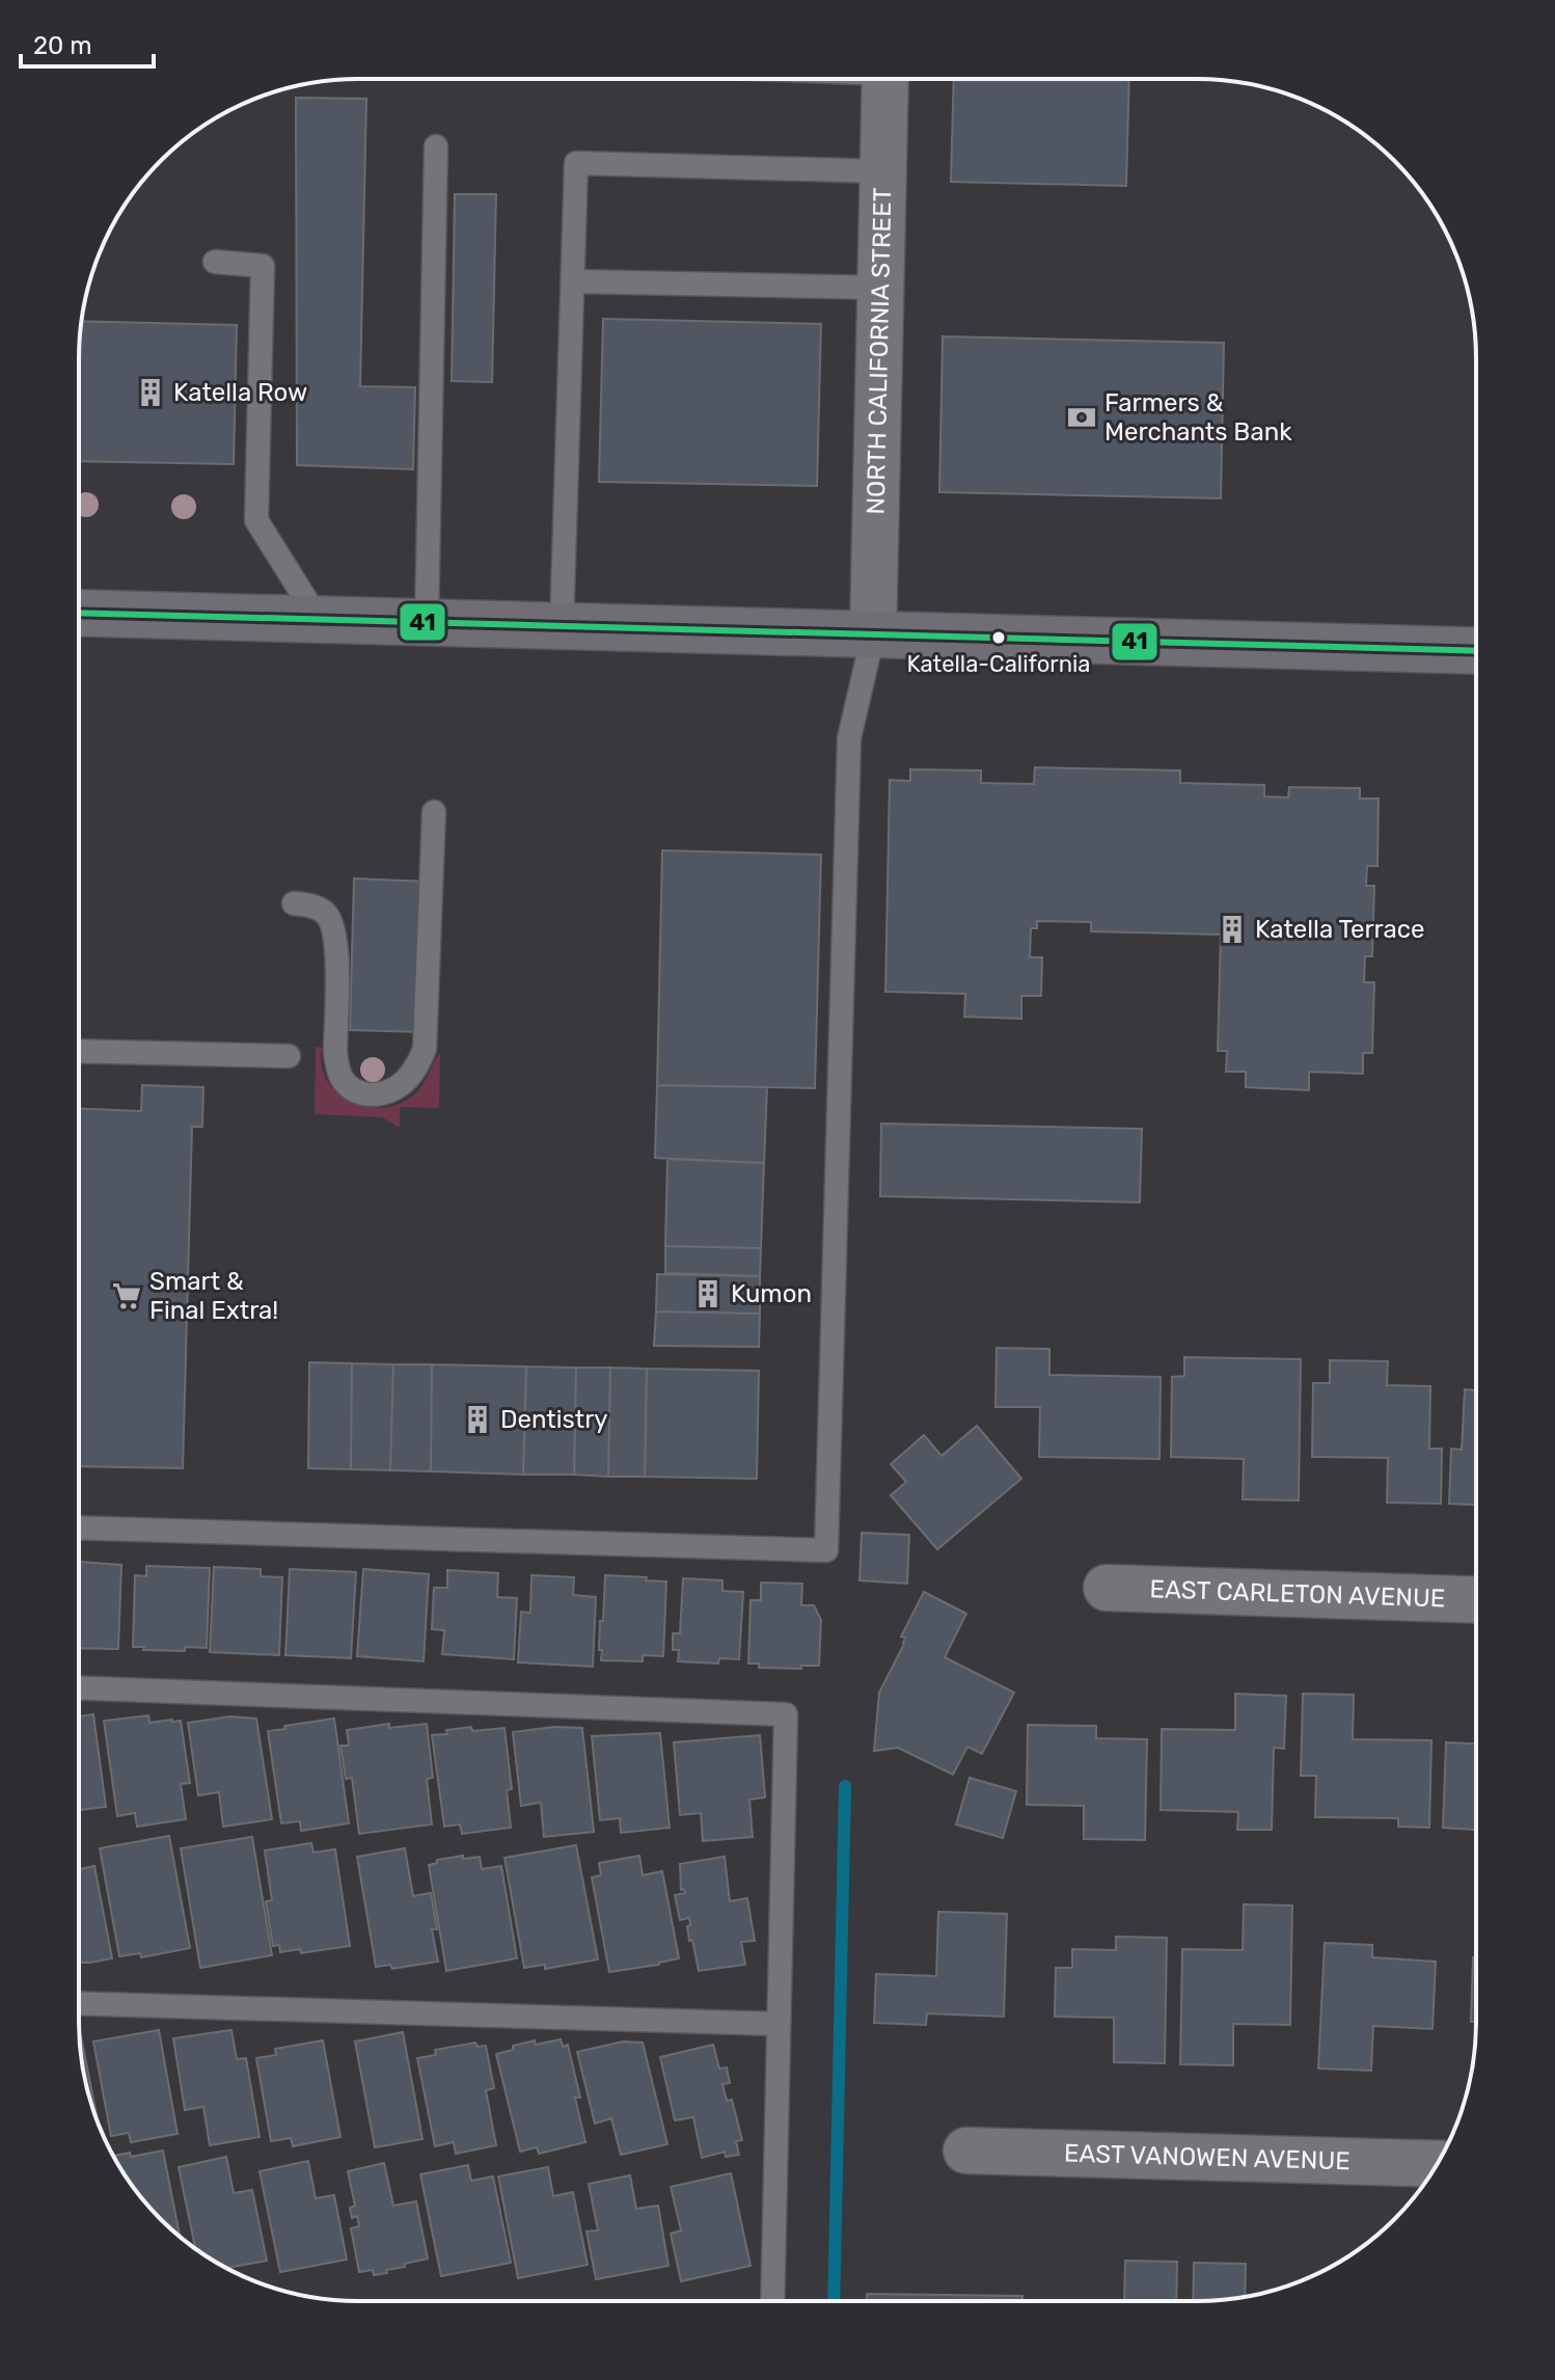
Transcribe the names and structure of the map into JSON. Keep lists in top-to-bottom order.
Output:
{
  "streets": {
    "street": ["NORTH CALIFORNIA STREET", "EAST CARLETON AVENUE", "EAST VANOWEN AVENUE"]
  },
  "places": {
    "building": [
      "Katella Row",
      "Katella Terrace",
      "Kumon",
      "Dentistry"
    ],
    "bank": ["Farmers & Merchants Bank"],
    "other": ["Katella-California"],
    "supermarket": ["Smart & Final Extra!"]
  },
  "lines": ["transit line 41"],
  "scale_bar": "20 m"
}
